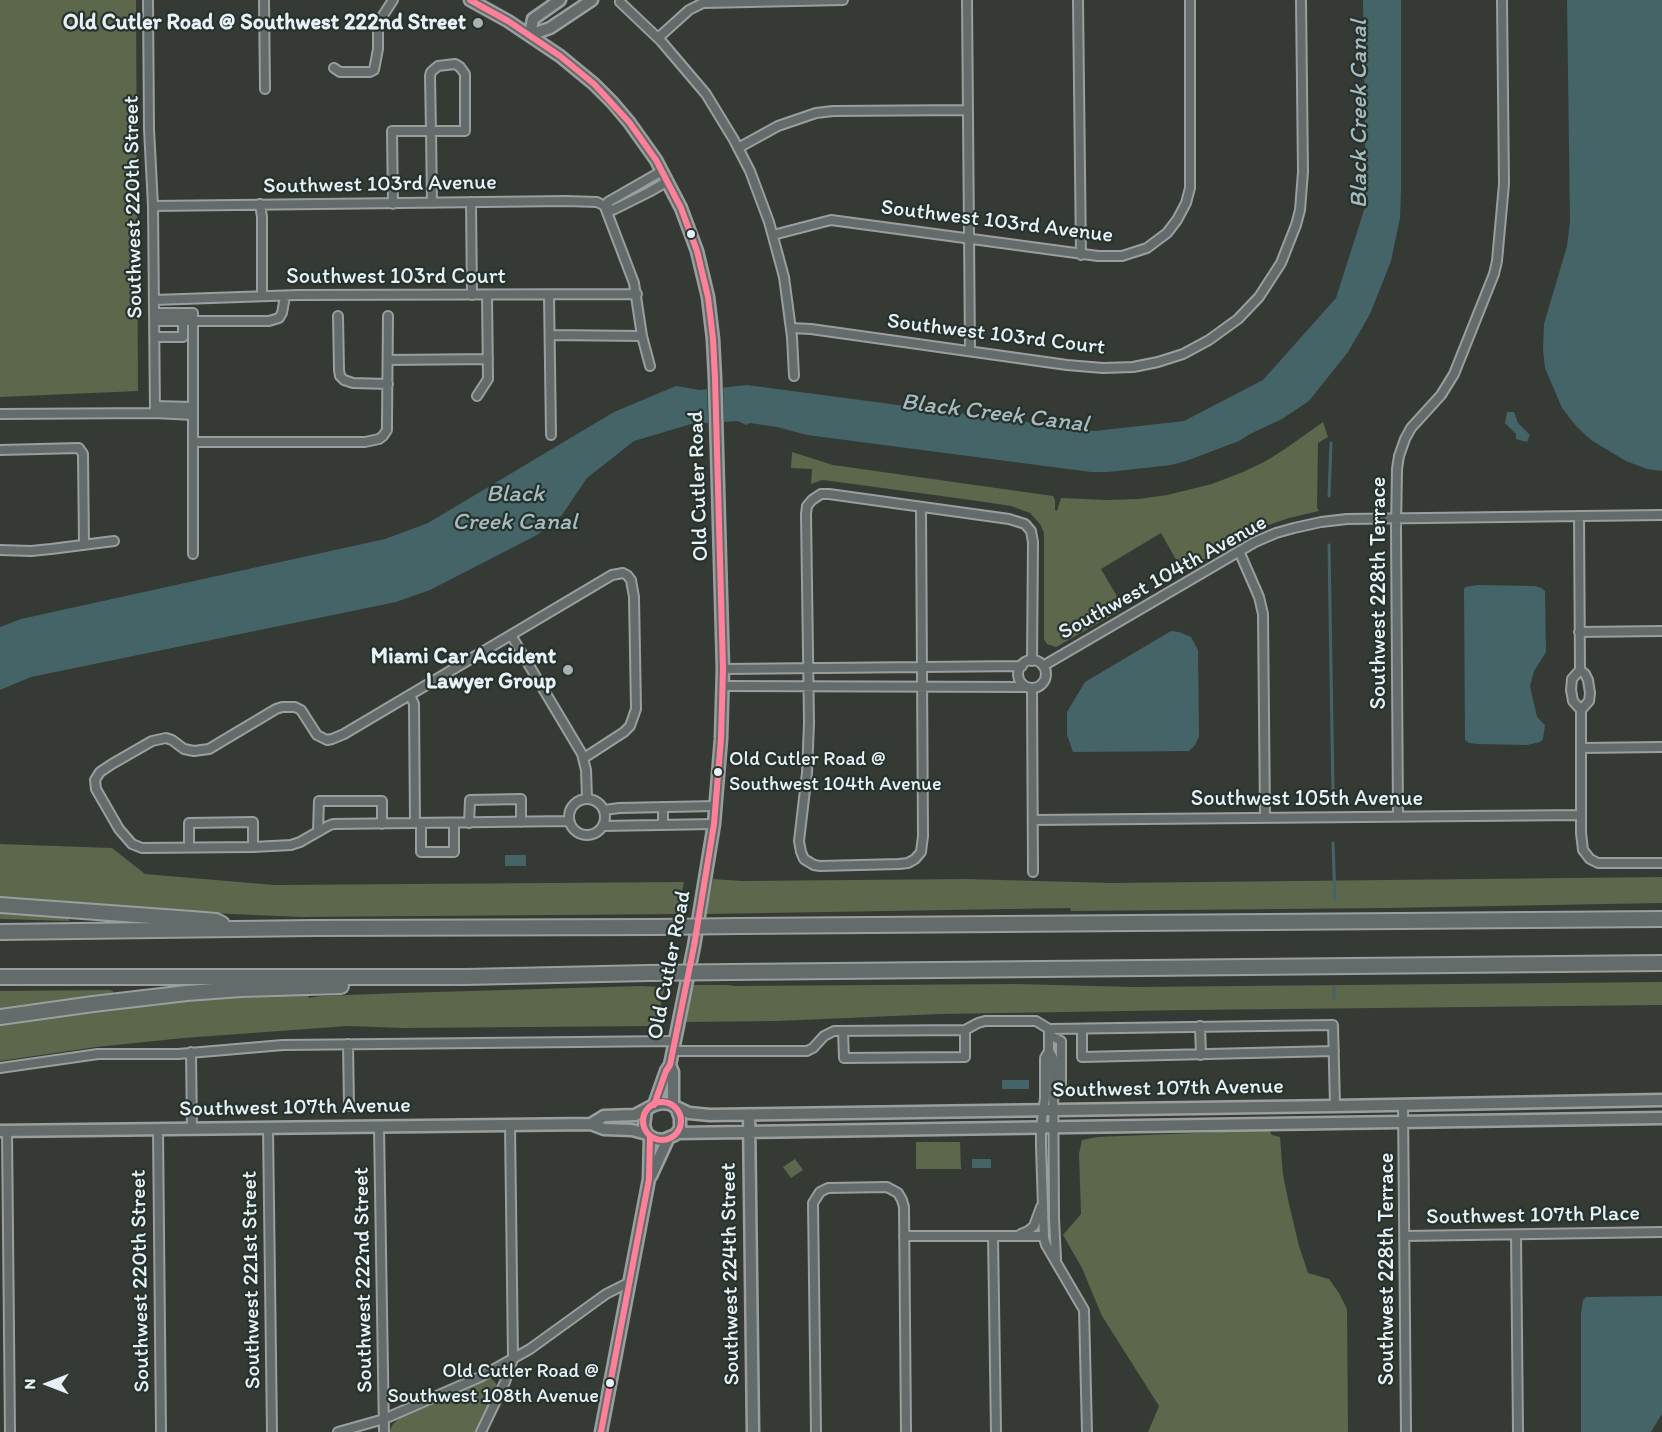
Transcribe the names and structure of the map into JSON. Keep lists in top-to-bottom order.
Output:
{
  "streets": {
    "street": [
      "Southwest 103rd Avenue",
      "Southwest 220th Street",
      "Southwest 103rd Court",
      "Old Cutler Road",
      "Southwest 104th Avenue",
      "Southwest 228th Terrace",
      "Southwest 105th Avenue",
      "Southwest 107th Avenue",
      "Southwest 107th Place",
      "Southwest 224th Street",
      "Southwest 221st Street",
      "Southwest 222nd Street"
    ]
  },
  "crossings": [
    ["Southwest 103rd Avenue", "Southwest 220th Street"],
    ["Southwest 103rd Avenue", "Old Cutler Road"],
    ["Southwest 220th Street", "Southwest 103rd Court"],
    ["Southwest 220th Street", "Southwest 107th Avenue"],
    ["Old Cutler Road", "Southwest 107th Avenue"],
    ["Southwest 104th Avenue", "Southwest 228th Terrace"],
    ["Southwest 228th Terrace", "Southwest 105th Avenue"],
    ["Southwest 228th Terrace", "Southwest 107th Avenue"],
    ["Southwest 228th Terrace", "Southwest 107th Place"],
    ["Southwest 107th Avenue", "Southwest 224th Street"],
    ["Southwest 107th Avenue", "Southwest 221st Street"],
    ["Southwest 107th Avenue", "Southwest 222nd Street"]
  ],
  "water": ["Black Creek Canal"],
  "places": [
    "Old Cutler Road @ Southwest 222nd Street",
    "Miami Car Accident Lawyer Group",
    "Old Cutler Road @ Southwest 104th Avenue",
    "Old Cutler Road @ Southwest 108th Avenue"
  ],
  "north": "left"
}
